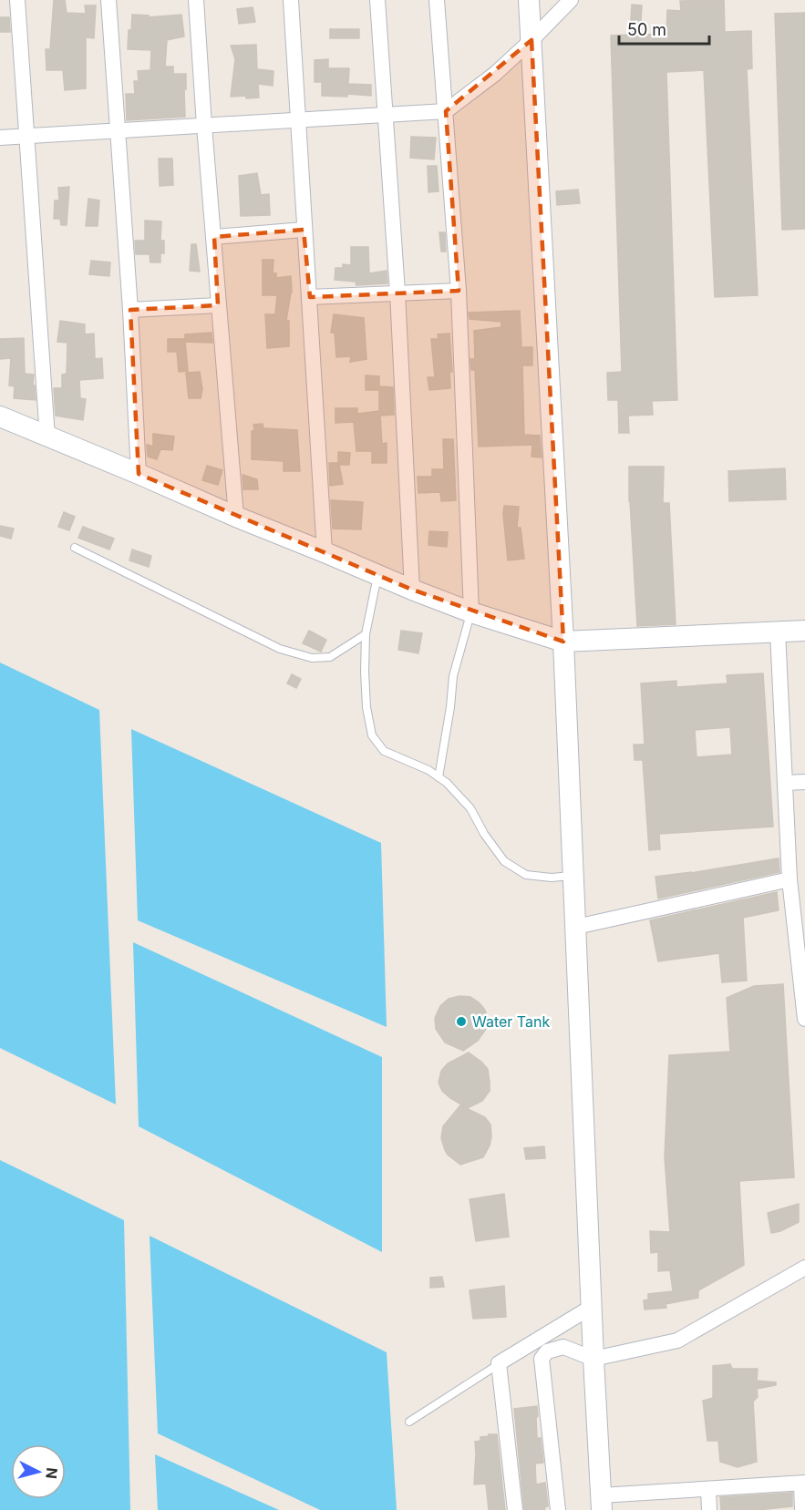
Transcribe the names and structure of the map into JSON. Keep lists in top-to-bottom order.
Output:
{
  "places": ["Water Tank"],
  "scale_bar": "50 m",
  "north": "right"
}
